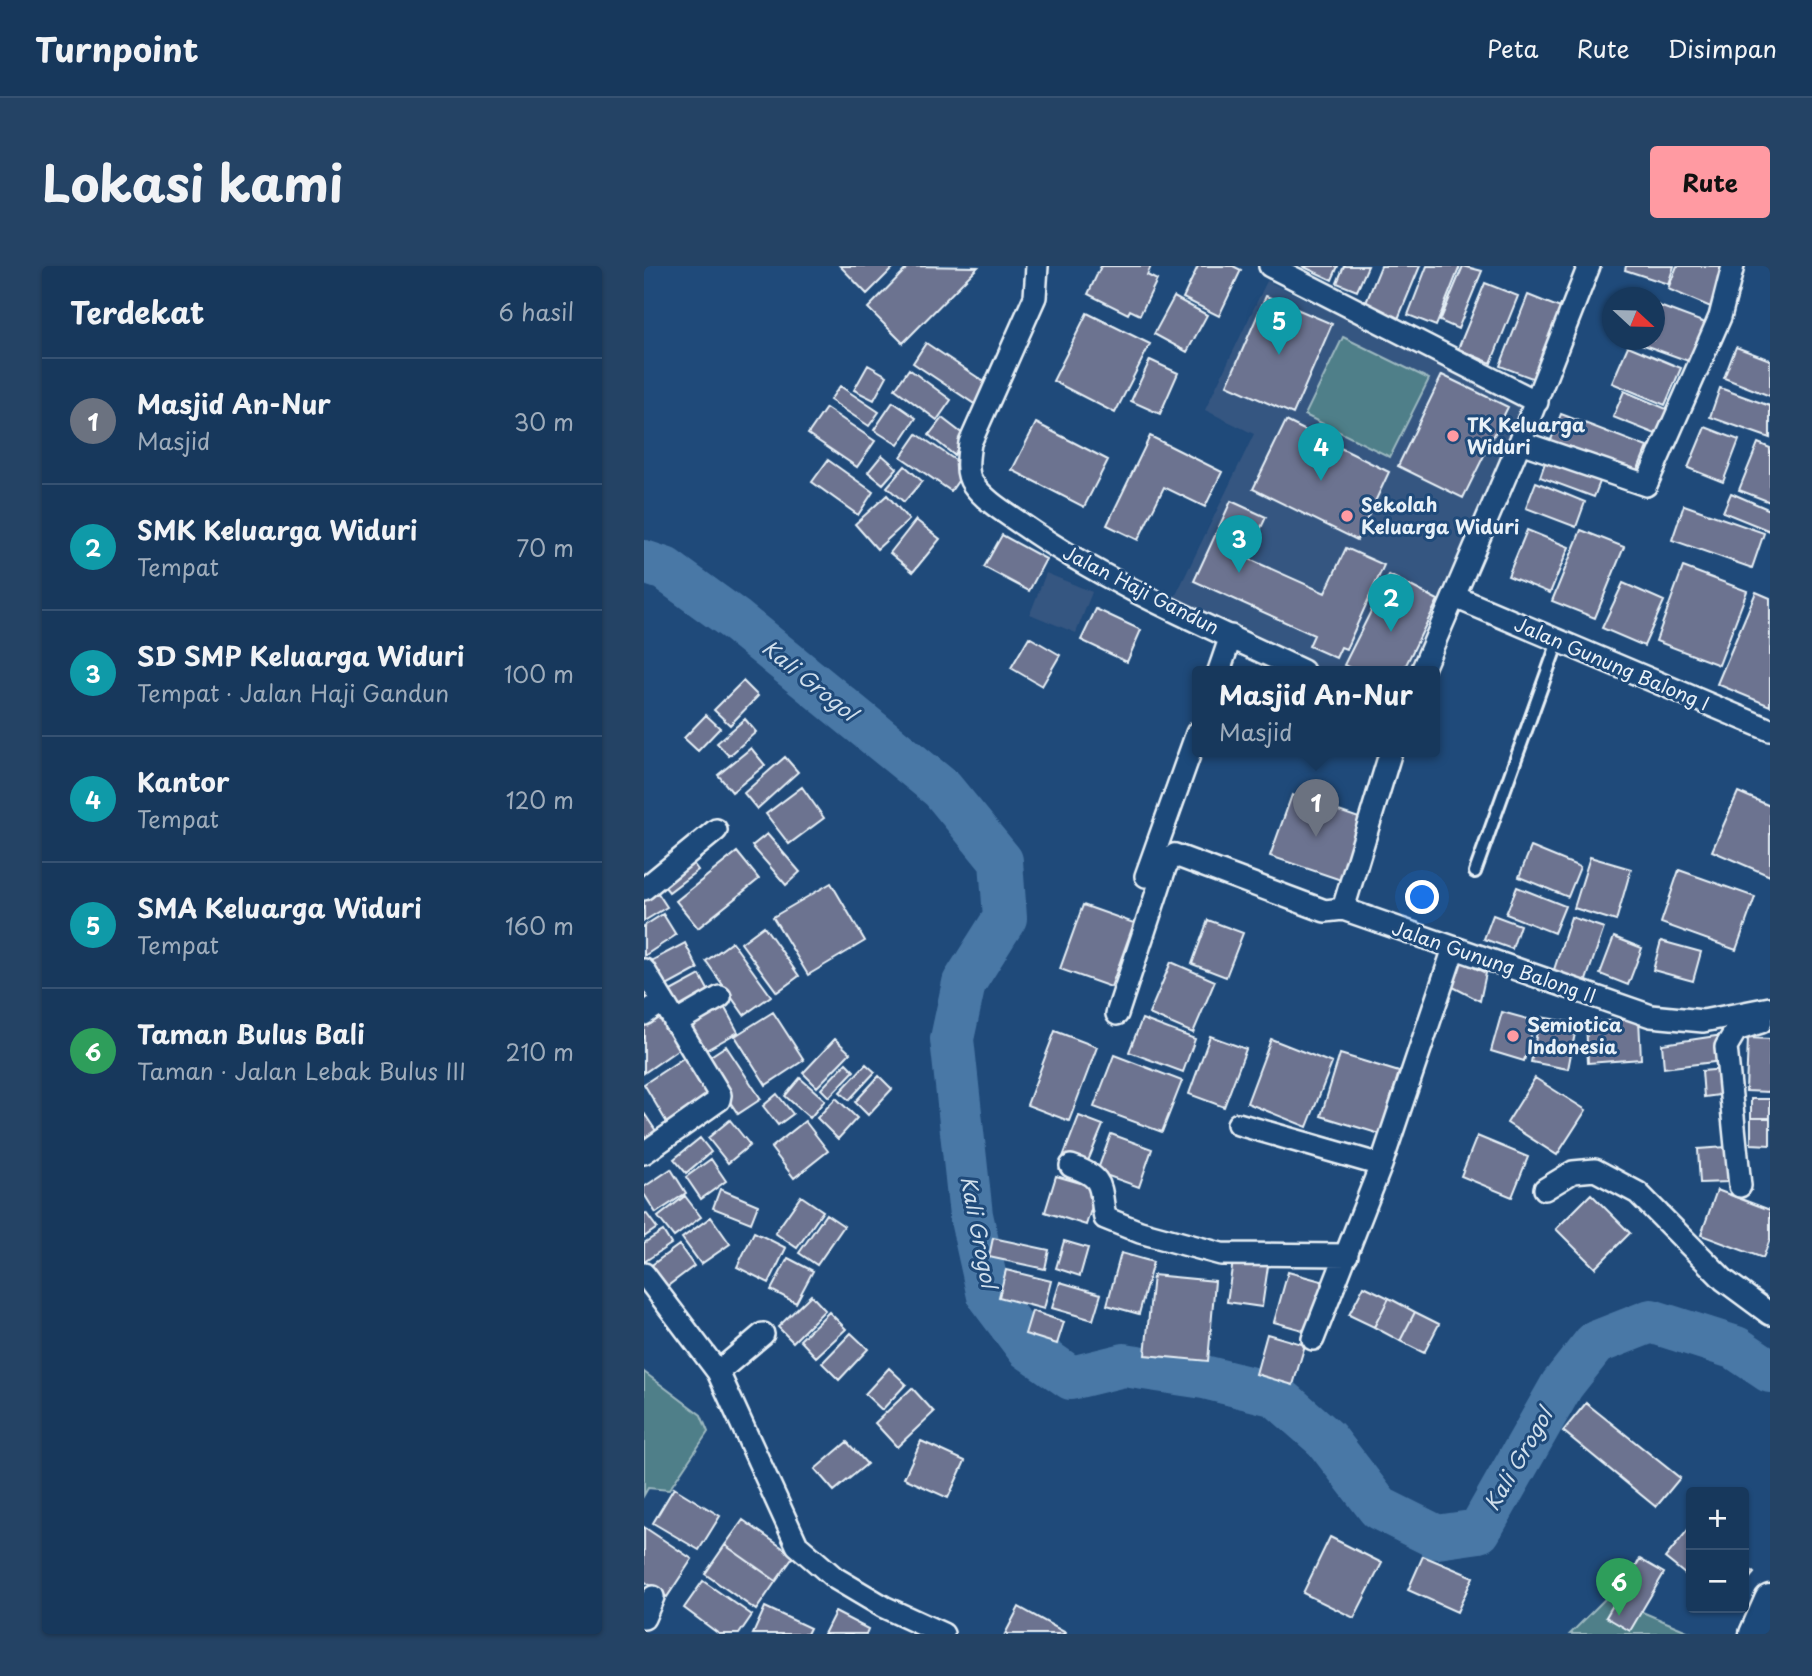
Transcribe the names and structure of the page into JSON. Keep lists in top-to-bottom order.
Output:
{
  "streets": {
    "street": ["Jalan Haji Gandun", "Jalan Gunung Balong I", "Jalan Gunung Balong II"]
  },
  "water": ["Kali Grogol"],
  "places": ["TK Keluarga Widuri", "Sekolah Keluarga Widuri", "Semiotica Indonesia"],
  "north": "right",
  "page": {
    "header": "Turnpoint",
    "nav": ["Peta", "Rute", "Disimpan"],
    "title": "Lokasi kami",
    "buttons": "Rute",
    "heading": ["Terdekat", "6 hasil"],
    "pins": [
      "5",
      "4",
      "3",
      "2",
      "1",
      "6"
    ],
    "list": [
      {
        "mark": "1",
        "name": "Masjid An-Nur",
        "note": "Masjid",
        "value": "30 m"
      },
      {
        "mark": "2",
        "name": "SMK Keluarga Widuri",
        "note": "Tempat",
        "value": "70 m"
      },
      {
        "mark": "3",
        "name": "SD SMP Keluarga Widuri",
        "note": "Tempat · Jalan Haji Gandun",
        "value": "100 m"
      },
      {
        "mark": "4",
        "name": "Kantor",
        "note": "Tempat",
        "value": "120 m"
      },
      {
        "mark": "5",
        "name": "SMA Keluarga Widuri",
        "note": "Tempat",
        "value": "160 m"
      },
      {
        "mark": "6",
        "name": "Taman Bulus Bali",
        "note": "Taman · Jalan Lebak Bulus III",
        "value": "210 m"
      }
    ],
    "popup": ["Masjid An-Nur", "Masjid"],
    "map_buttons": ["+", "−"]
  }
}
